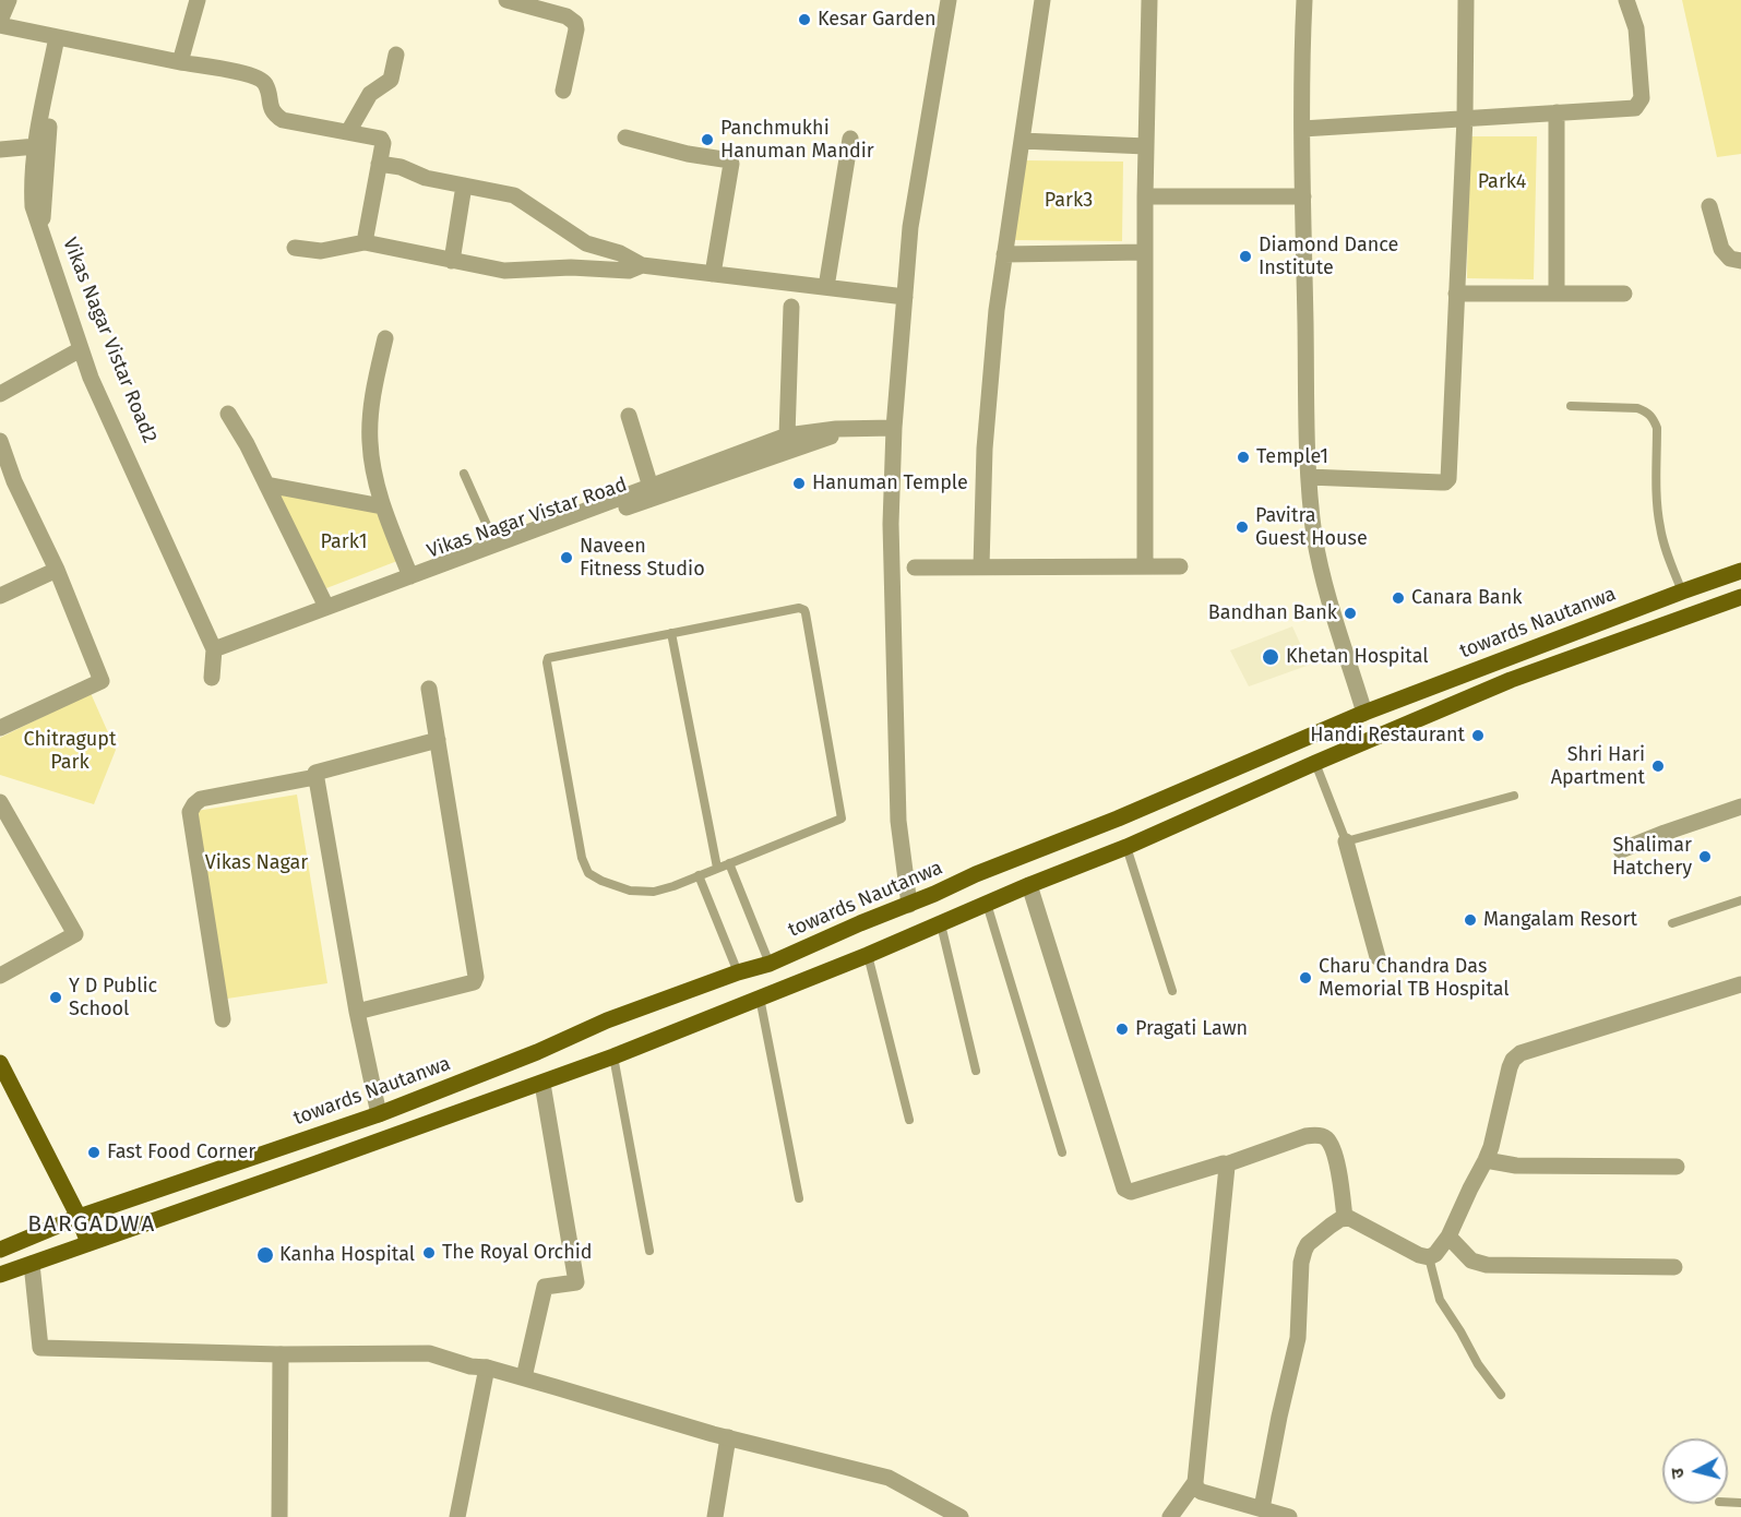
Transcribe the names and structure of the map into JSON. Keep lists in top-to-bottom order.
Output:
{
  "streets": {
    "main road": ["towards Nautanwa"],
    "street": ["Vikas Nagar Vistar Road2", "Vikas Nagar Vistar Road"]
  },
  "crossings": [
    ["Vikas Nagar Vistar Road2", "Vikas Nagar Vistar Road"]
  ],
  "districts": ["BARGADWA"],
  "parks": [
    "Park4",
    "Park3",
    "Park1",
    "Chitragupt Park",
    "Vikas Nagar"
  ],
  "places": [
    "Kesar Garden",
    "Panchmukhi Hanuman Mandir",
    "Diamond Dance Institute",
    "Temple1",
    "Hanuman Temple",
    "Pavitra Guest House",
    "Naveen Fitness Studio",
    "Canara Bank",
    "Bandhan Bank",
    "Khetan Hospital",
    "Handi Restaurant",
    "Shri Hari Apartment",
    "Shalimar Hatchery",
    "Mangalam Resort",
    "Charu Chandra Das Memorial TB Hospital",
    "Y D Public School",
    "Pragati Lawn",
    "Fast Food Corner",
    "The Royal Orchid",
    "Kanha Hospital"
  ],
  "north": "left"
}
